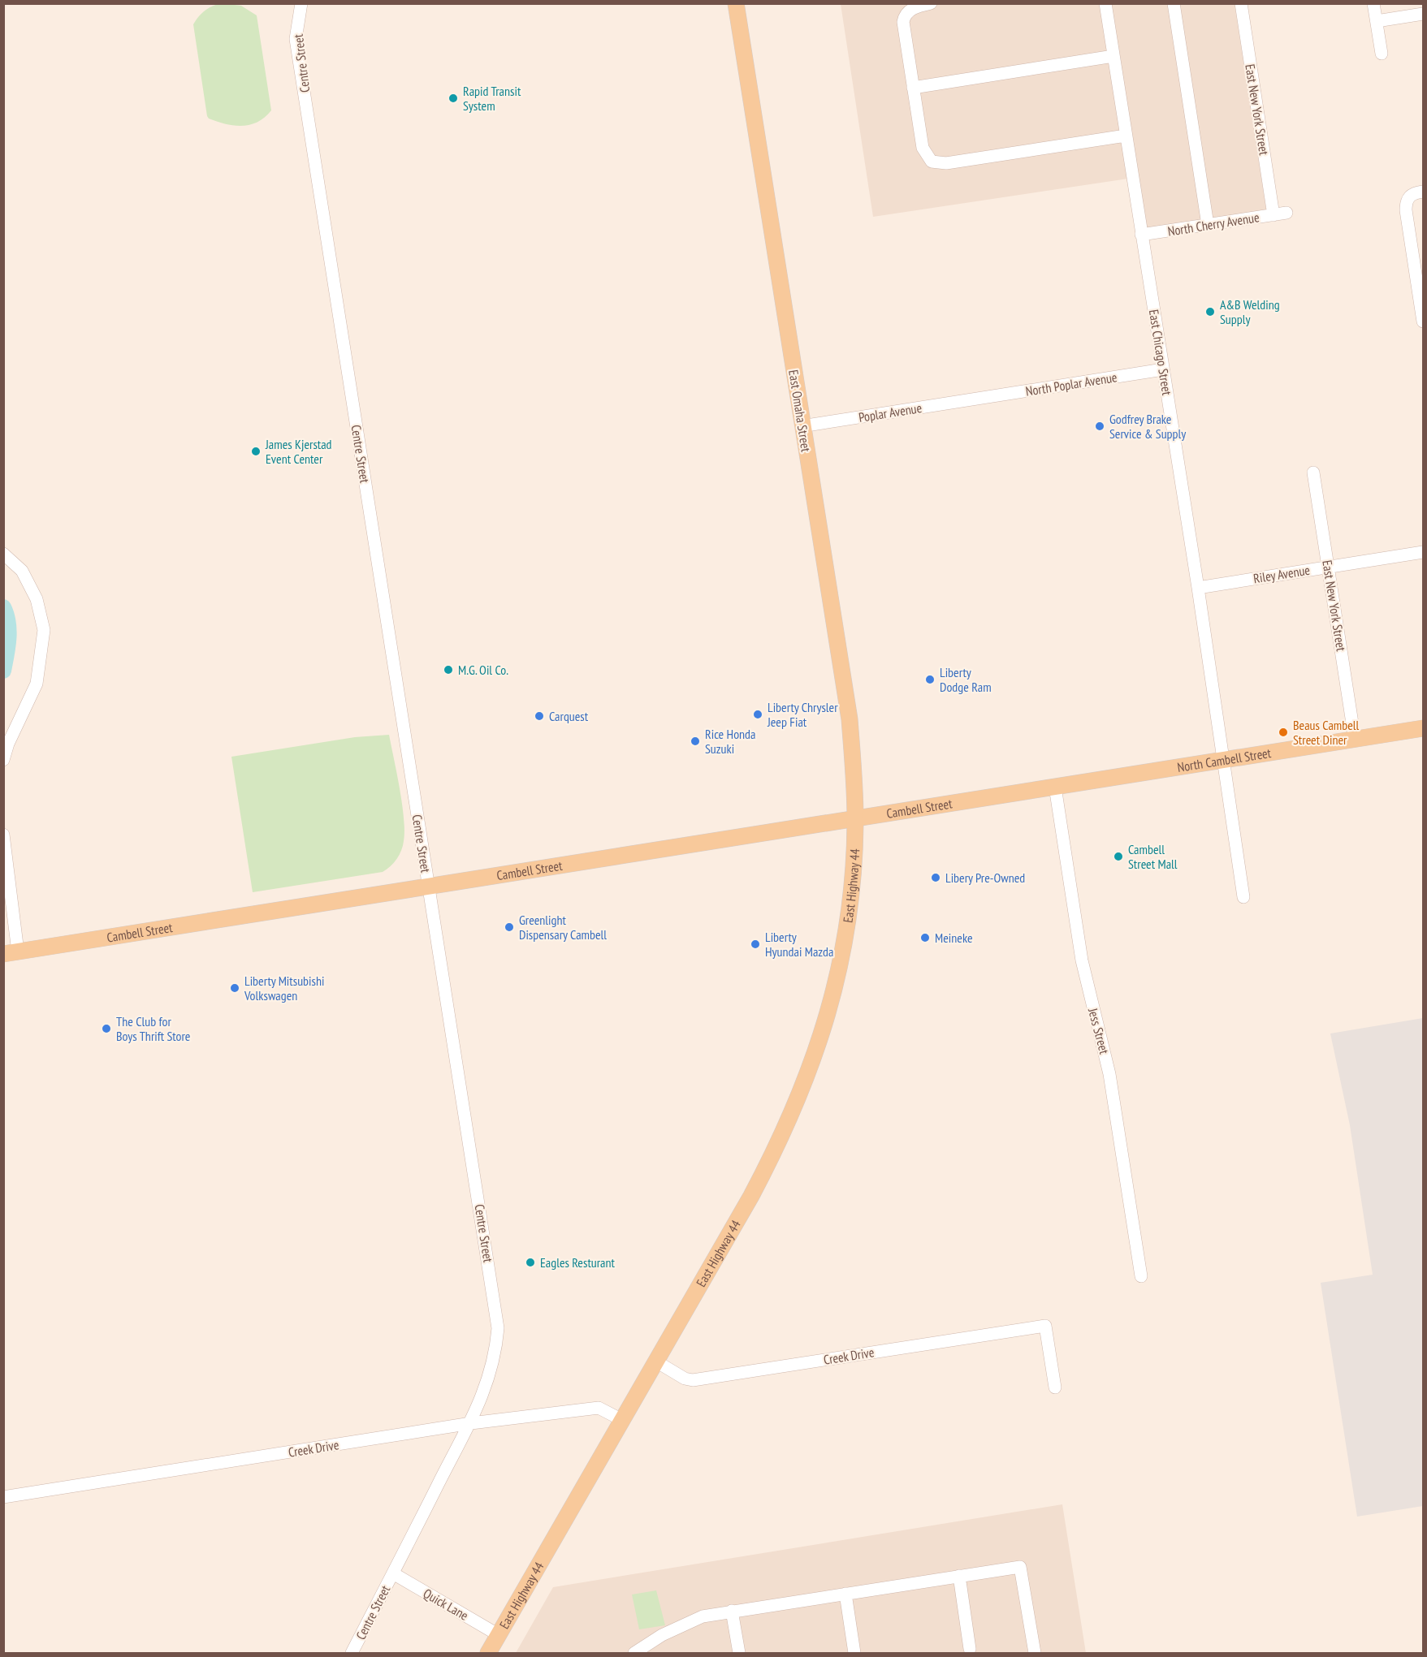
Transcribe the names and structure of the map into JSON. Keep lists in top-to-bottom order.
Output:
{
  "streets": {
    "main road": [
      "East Omaha Street",
      "North Cambell Street",
      "Cambell Street",
      "East Highway 44"
    ],
    "street": [
      "Centre Street",
      "East New York Street",
      "North Cherry Avenue",
      "East Chicago Street",
      "North Poplar Avenue",
      "Poplar Avenue",
      "Riley Avenue",
      "Jess Street",
      "Creek Drive",
      "Quick Lane"
    ]
  },
  "crossings": [
    ["Centre Street", "Cambell Street"],
    ["Centre Street", "Creek Drive"],
    ["Centre Street", "Quick Lane"],
    ["East New York Street", "North Cherry Avenue"],
    ["East New York Street", "Riley Avenue"],
    ["East New York Street", "North Cambell Street"],
    ["North Cherry Avenue", "East Chicago Street"],
    ["East Chicago Street", "North Poplar Avenue"],
    ["East Chicago Street", "Riley Avenue"],
    ["East Chicago Street", "North Cambell Street"],
    ["North Poplar Avenue", "Poplar Avenue"],
    ["East Omaha Street", "Poplar Avenue"],
    ["East Omaha Street", "Cambell Street"],
    ["East Omaha Street", "East Highway 44"],
    ["North Cambell Street", "Cambell Street"],
    ["North Cambell Street", "Jess Street"],
    ["Cambell Street", "East Highway 44"],
    ["Cambell Street", "Jess Street"],
    ["East Highway 44", "Creek Drive"],
    ["East Highway 44", "Quick Lane"]
  ],
  "places": [
    "Rapid Transit System",
    "A&B Welding Supply",
    "Godfrey Brake Service & Supply",
    "James Kjerstad Event Center",
    "M.G. Oil Co.",
    "Liberty Dodge Ram",
    "Liberty Chrysler Jeep Fiat",
    "Carquest",
    "Beaus Cambell Street Diner",
    "Rice Honda Suzuki",
    "Cambell Street Mall",
    "Libery Pre-Owned",
    "Greenlight Dispensary Cambell",
    "Meineke",
    "Liberty Hyundai Mazda",
    "Liberty Mitsubishi Volkswagen",
    "The Club for Boys Thrift Store",
    "Eagles Resturant"
  ]
}
